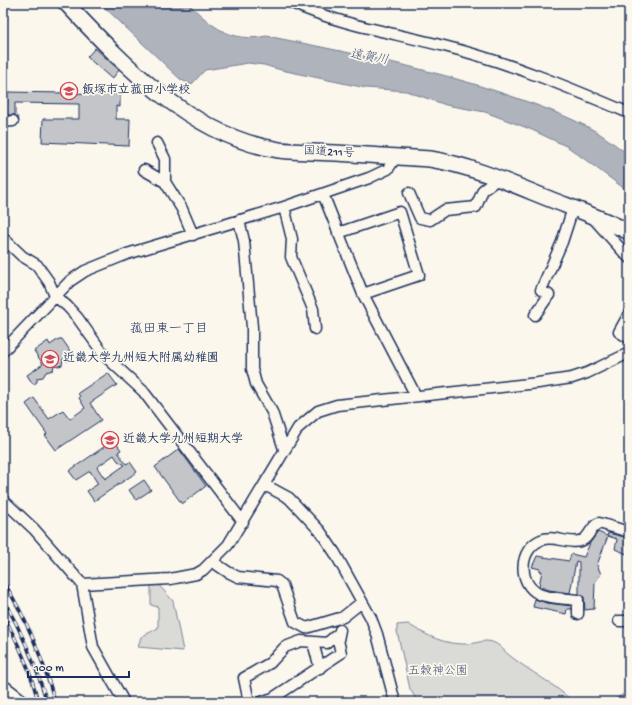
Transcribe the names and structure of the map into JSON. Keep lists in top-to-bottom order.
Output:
{
  "streets": {
    "highway": ["国道211号"]
  },
  "districts": ["菰田東一丁目"],
  "water": ["遠賀川"],
  "parks": ["五穀神公園"],
  "places": {
    "school or university": ["飯塚市立菰田小学校", "近畿大学九州短大附属幼稚園", "近畿大学九州短期大学"]
  },
  "scale_bar": "100 m"
}
